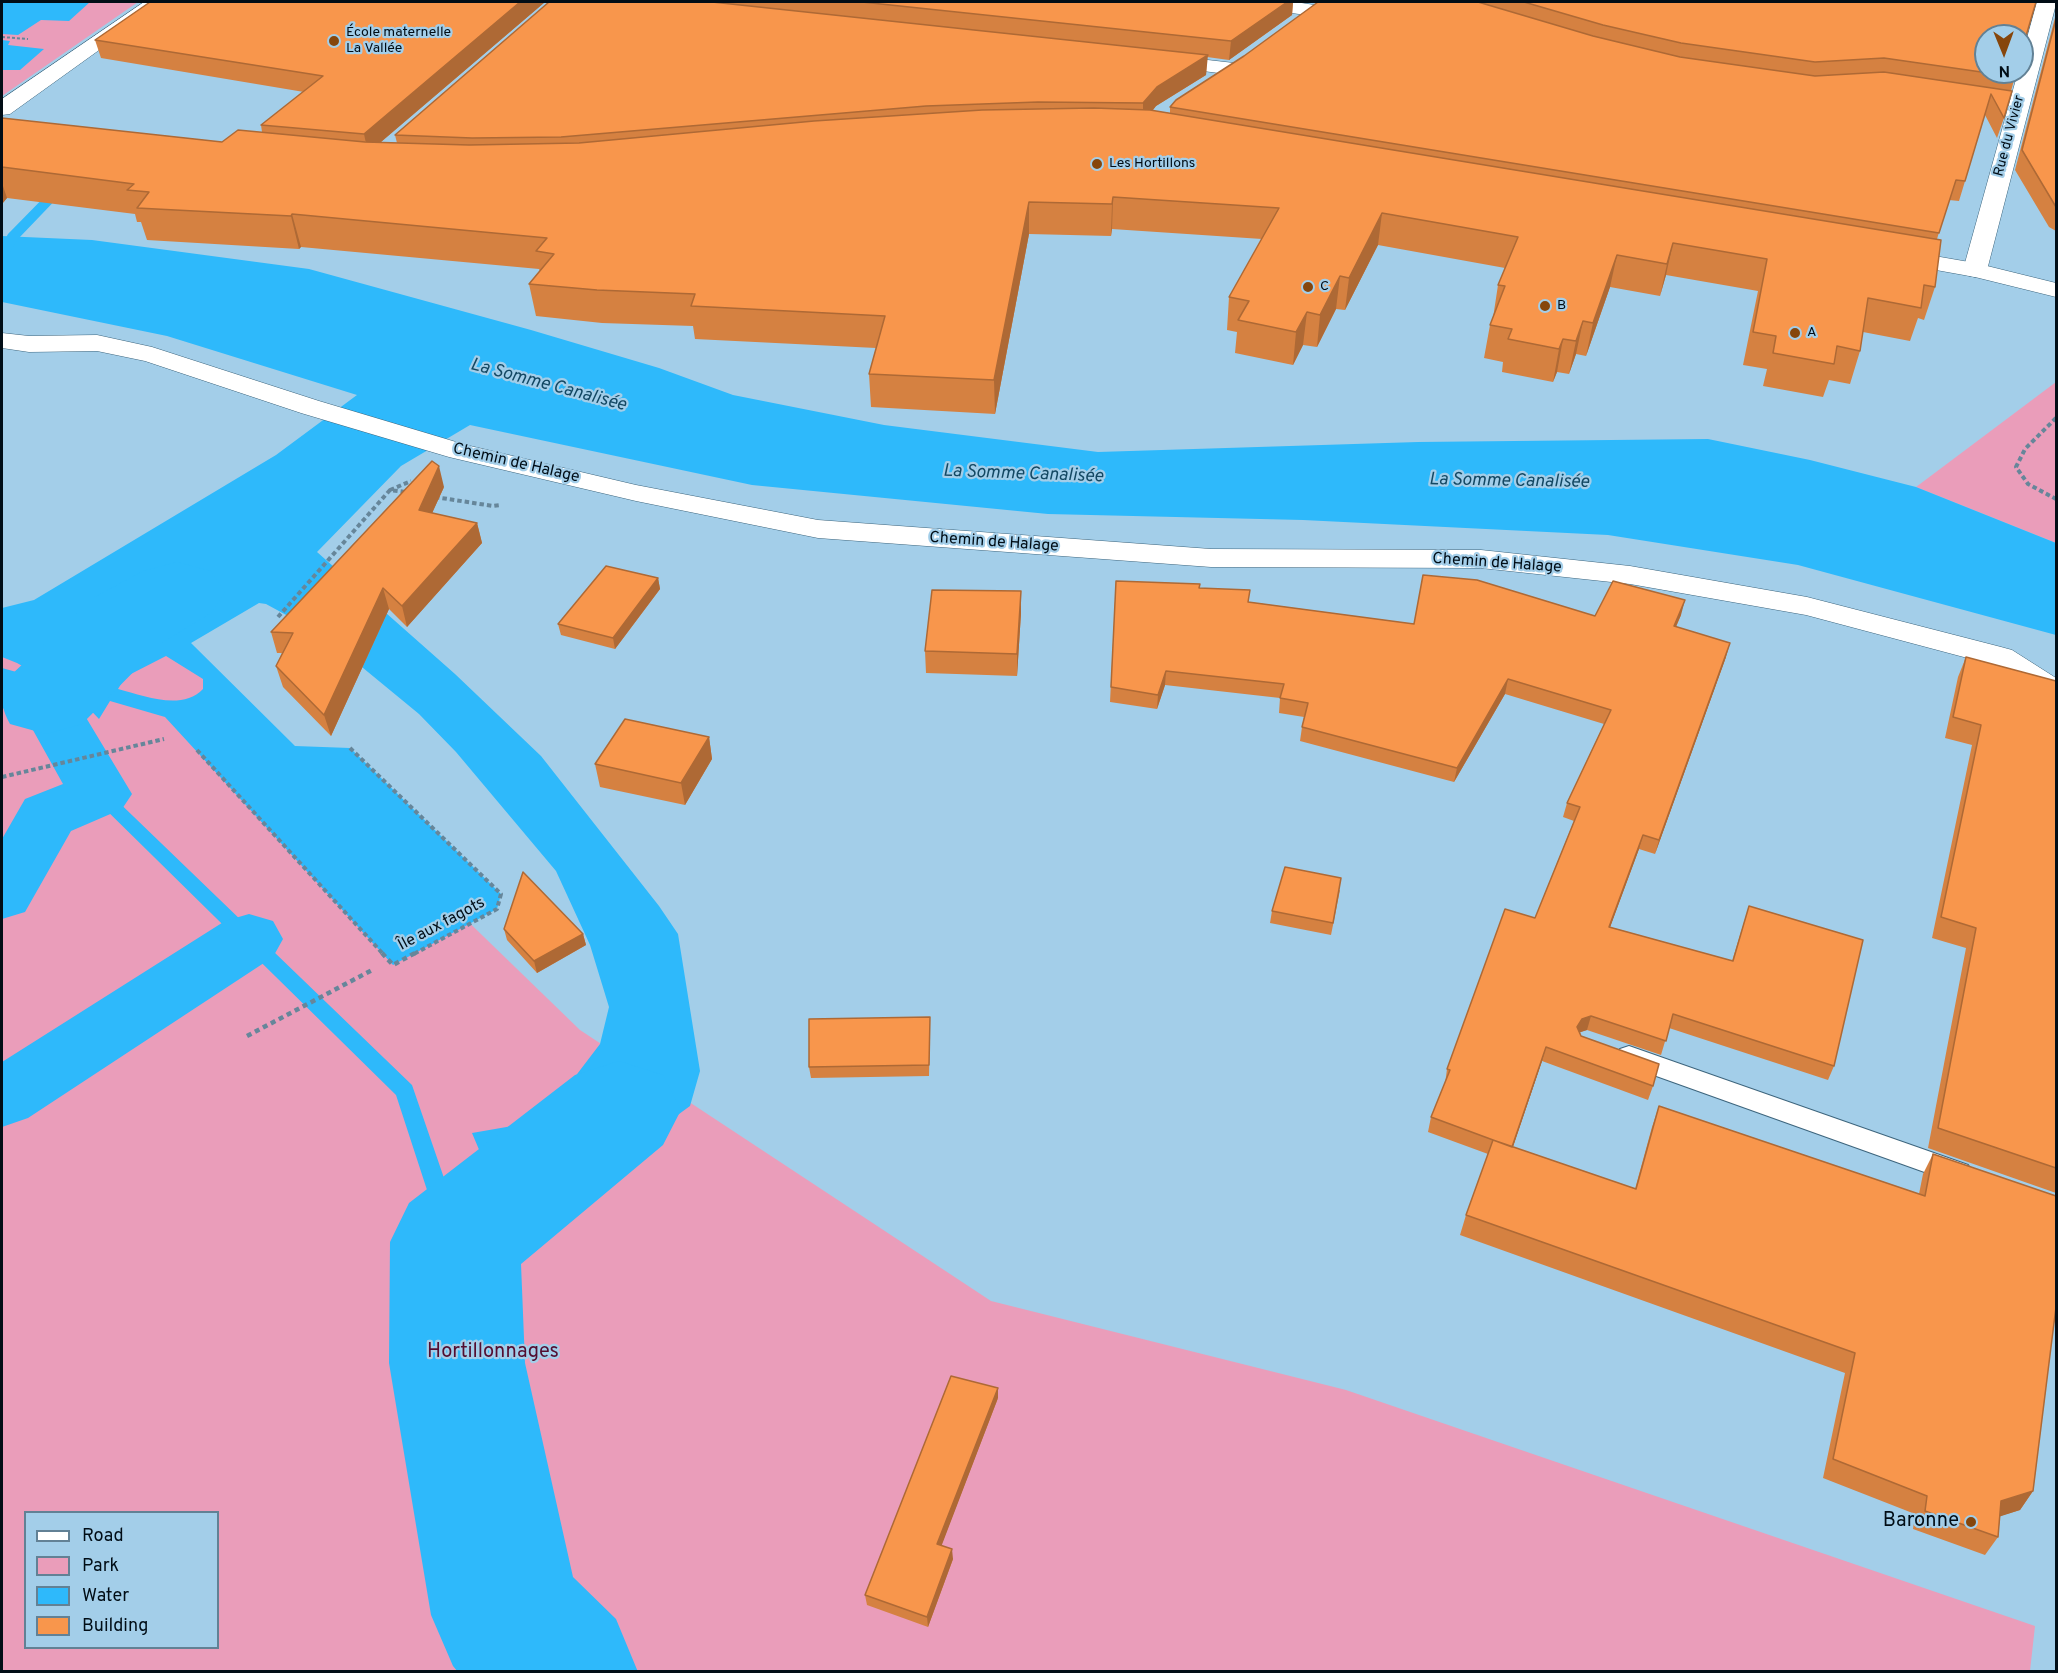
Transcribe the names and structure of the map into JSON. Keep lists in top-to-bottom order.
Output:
{
  "streets": {
    "street": ["Rue du Vivier", "Chemin de Halage"],
    "path": ["Île aux fagots"]
  },
  "water": ["La Somme Canalisée"],
  "parks": ["Hortillonnages"],
  "places": [
    "École maternelle La Vallée",
    "Les Hortillons",
    "C",
    "B",
    "A",
    "Baronne"
  ],
  "legend": [
    "Road",
    "Park",
    "Water",
    "Building"
  ],
  "north": "bottom"
}
